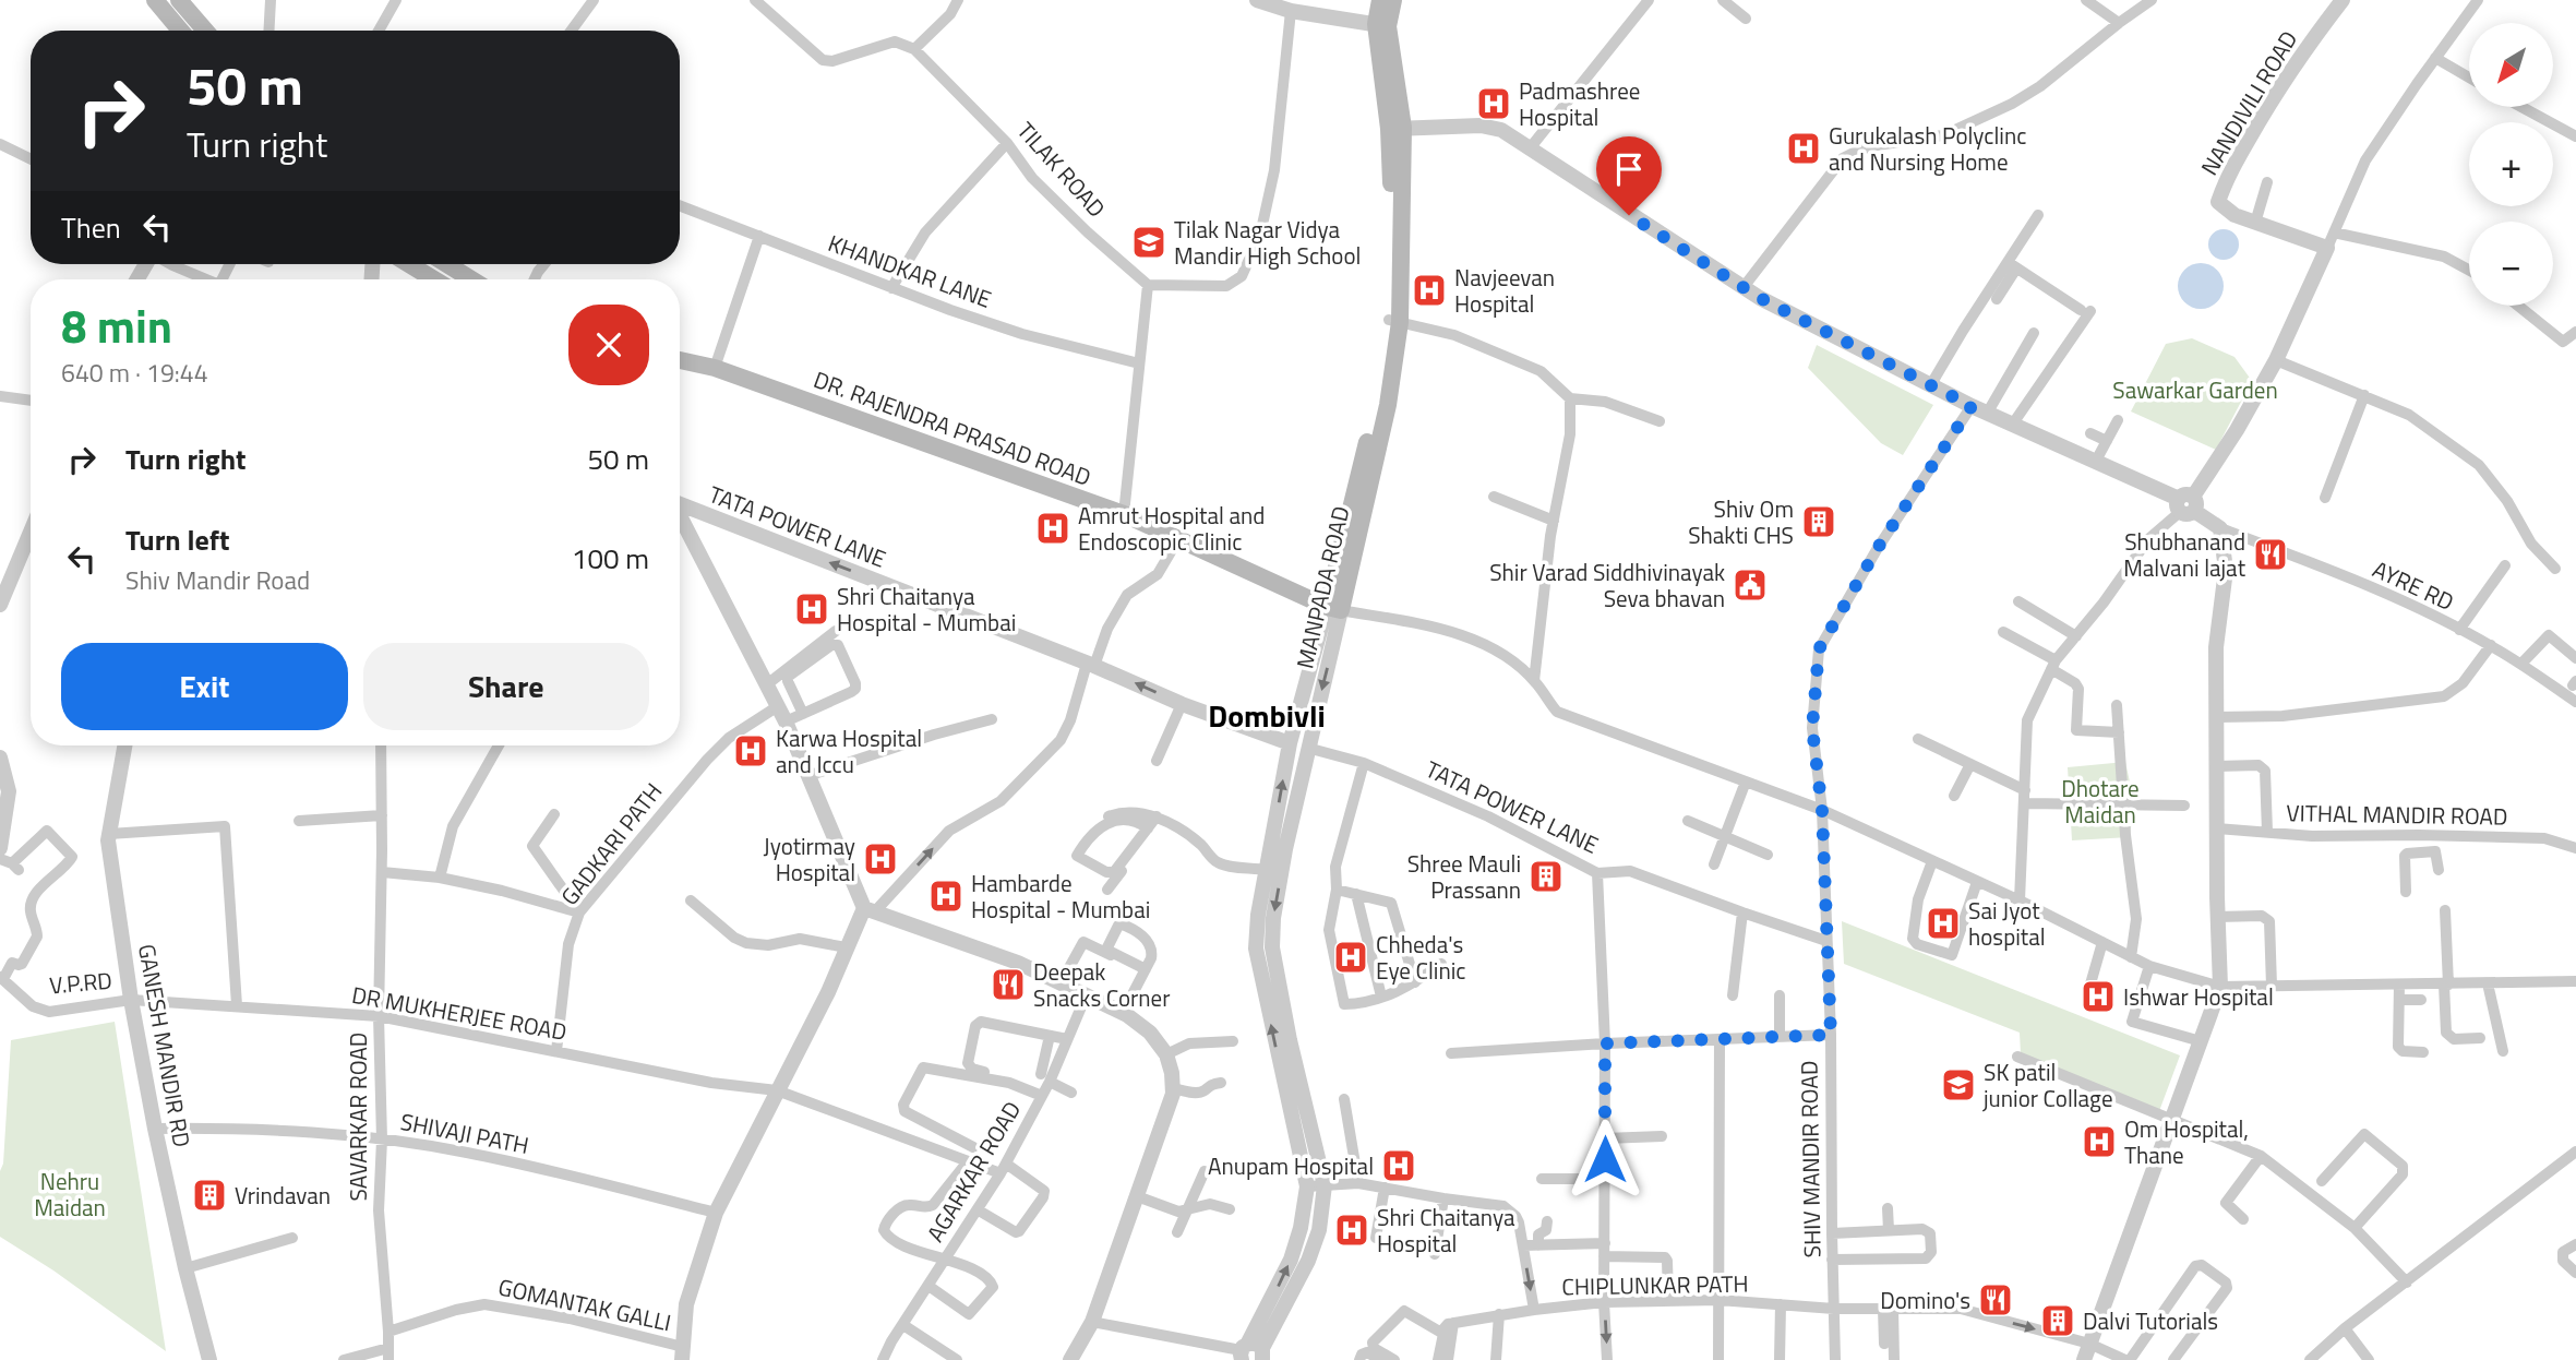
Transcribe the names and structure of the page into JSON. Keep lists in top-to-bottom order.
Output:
{
  "streets": {
    "main road": ["DR. RAJENDRA PRASAD ROAD", "MANPADA ROAD"],
    "street": [
      "NANDIVILI ROAD",
      "TILAK ROAD",
      "KHANDKAR LANE",
      "TATA POWER LANE",
      "AYRE RD",
      "VITHAL MANDIR ROAD",
      "GADKARI PATH",
      "V.P.RD",
      "DR MUKHERJEE ROAD",
      "GANESH MANDIR RD",
      "SAVARKAR ROAD",
      "SHIVAJI PATH",
      "SHIV MANDIR ROAD",
      "AGARKAR ROAD",
      "CHIPLUNKAR PATH",
      "GOMANTAK GALLI"
    ]
  },
  "crossings": [
    ["DR. RAJENDRA PRASAD ROAD", "MANPADA ROAD"],
    ["TATA POWER LANE", "MANPADA ROAD"],
    ["TATA POWER LANE", "SHIV MANDIR ROAD"],
    ["MANPADA ROAD", "CHIPLUNKAR PATH"],
    ["GADKARI PATH", "DR MUKHERJEE ROAD"],
    ["V.P.RD", "DR MUKHERJEE ROAD"],
    ["V.P.RD", "GANESH MANDIR RD"],
    ["DR MUKHERJEE ROAD", "GANESH MANDIR RD"],
    ["DR MUKHERJEE ROAD", "SAVARKAR ROAD"],
    ["DR MUKHERJEE ROAD", "AGARKAR ROAD"],
    ["GANESH MANDIR RD", "SHIVAJI PATH"],
    ["SAVARKAR ROAD", "SHIVAJI PATH"],
    ["SAVARKAR ROAD", "GOMANTAK GALLI"],
    ["SHIV MANDIR ROAD", "CHIPLUNKAR PATH"]
  ],
  "one_way": ["TATA POWER LANE"],
  "districts": ["Dombivli"],
  "parks": ["Sawarkar Garden", "Dhotare Maidan", "Nehru Maidan"],
  "places": {
    "hospital": [
      "Padmashree Hospital",
      "Gurukalash Polyclinc and Nursing Home",
      "Navjeevan Hospital",
      "Amrut Hospital and Endoscopic Clinic",
      "Shri Chaitanya Hospital - Mumbai",
      "Karwa Hospital and Iccu",
      "Jyotirmay Hospital",
      "Hambarde Hospital - Mumbai",
      "Sai Jyot hospital",
      "Chheda's Eye Clinic",
      "Ishwar Hospital",
      "Om Hospital, Thane",
      "Anupam Hospital",
      "Shri Chaitanya Hospital"
    ],
    "school or university": ["Tilak Nagar Vidya Mandir High School", "SK patil junior Collage"],
    "building": [
      "Shiv Om Shakti CHS",
      "Shree Mauli Prassann",
      "Vrindavan",
      "Dalvi Tutorials"
    ],
    "restaurant": ["Shubhanand Malvani lajat", "Deepak Snacks Corner", "Domino's"],
    "public building": ["Shir Varad Siddhivinayak Seva bhavan"]
  },
  "north": "bottom left",
  "page": {
    "map_buttons": ["+", "−"],
    "turn": ["50 m", "Turn right"],
    "then": "Then",
    "heading": ["8 min", "640 m · 19:44"],
    "list": [
      {
        "name": "Turn right",
        "value": "50 m"
      },
      {
        "name": "Turn left",
        "note": "Shiv Mandir Road",
        "value": "100 m"
      }
    ],
    "buttons": ["Exit", "Share"]
  }
}
